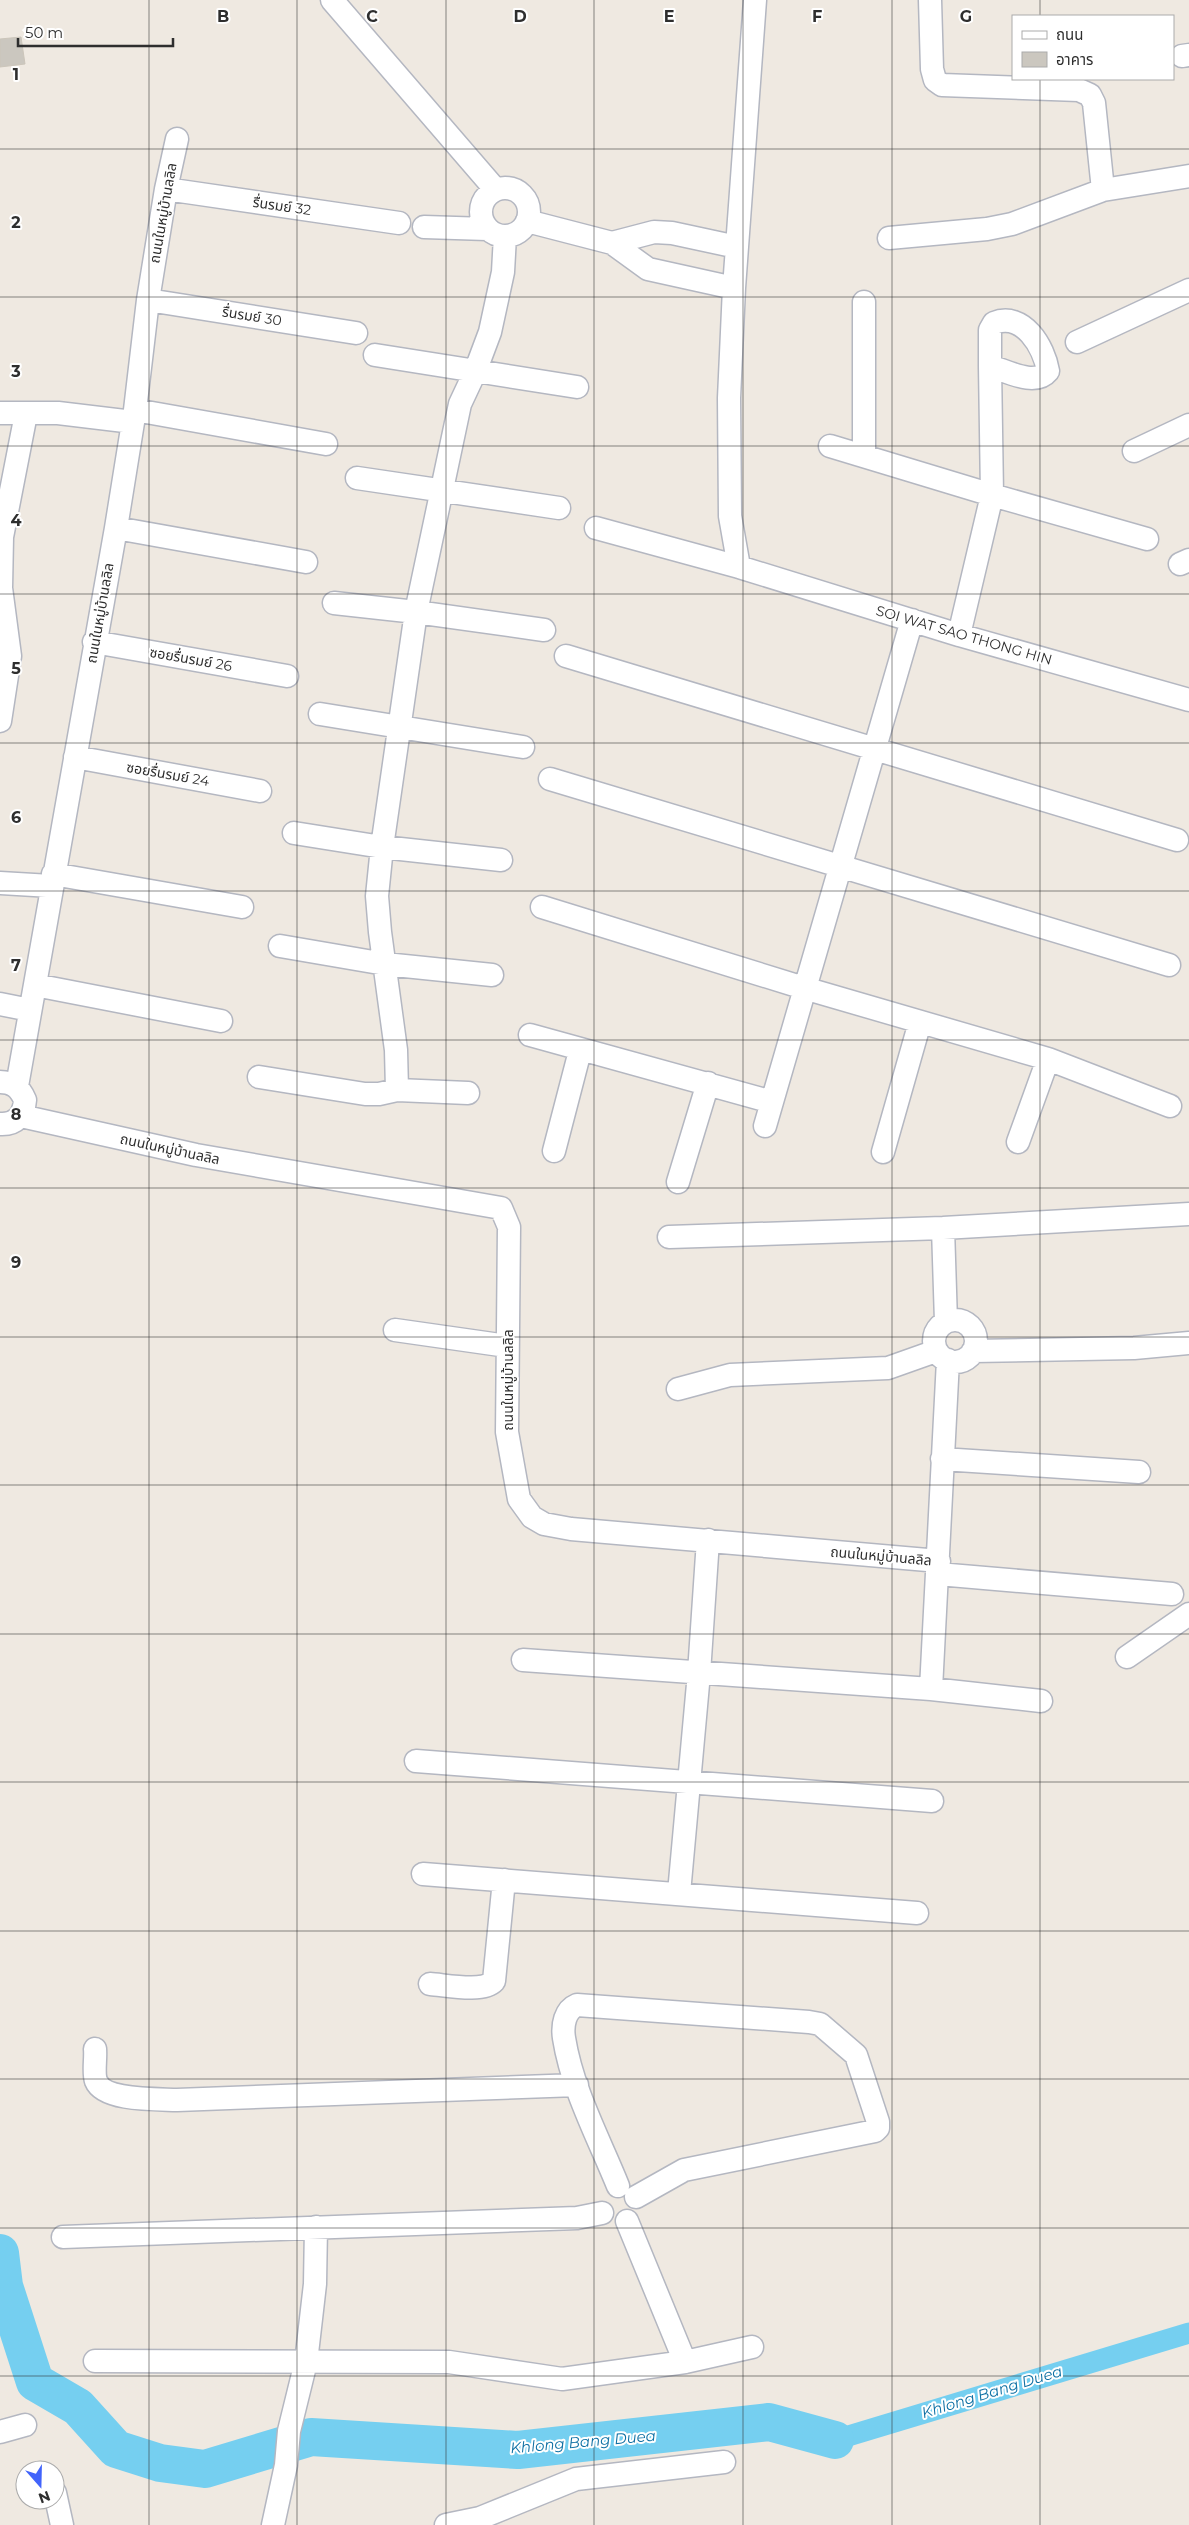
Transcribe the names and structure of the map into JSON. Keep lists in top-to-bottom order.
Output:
{
  "streets": {
    "street": [
      "รื่นรมย์ 32",
      "ถนนในหมู่บ้านลลิล",
      "รื่นรมย์ 30",
      "SOI WAT SAO THONG HIN",
      "ซอยรื่นรมย์ 26",
      "ซอยรื่นรมย์ 24"
    ]
  },
  "crossings": [
    ["รื่นรมย์ 32", "ถนนในหมู่บ้านลลิล"],
    ["ถนนในหมู่บ้านลลิล", "รื่นรมย์ 30"],
    ["ถนนในหมู่บ้านลลิล", "ซอยรื่นรมย์ 26"],
    ["ถนนในหมู่บ้านลลิล", "ซอยรื่นรมย์ 24"]
  ],
  "water": ["Khlong Bang Duea"],
  "legend": ["ถนน", "อาคาร"],
  "scale_bar": "50 m",
  "north": "bottom",
  "grid": {
    "columns": [
      "B",
      "C",
      "D",
      "E",
      "F",
      "G"
    ],
    "rows": [
      "1",
      "2",
      "3",
      "4",
      "5",
      "6",
      "7",
      "8",
      "9"
    ]
  }
}
